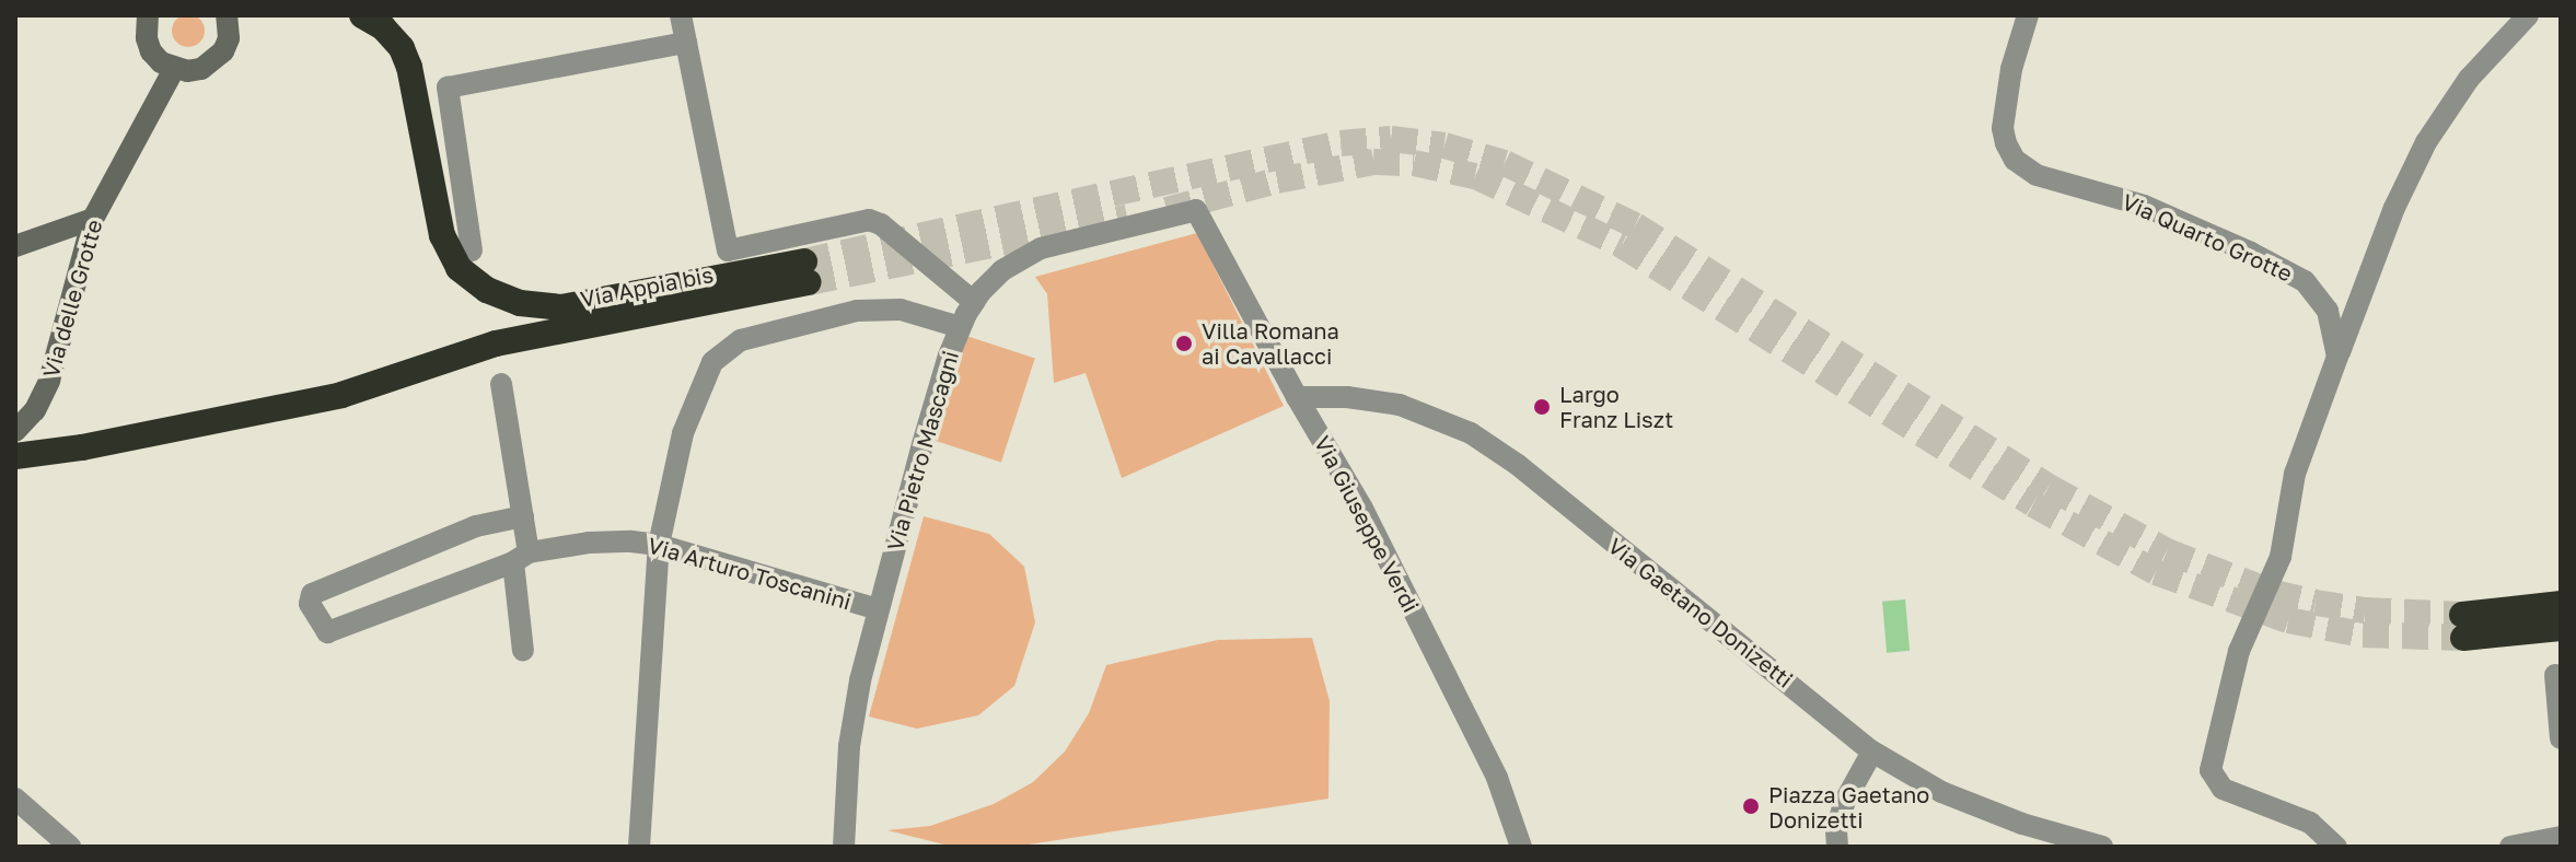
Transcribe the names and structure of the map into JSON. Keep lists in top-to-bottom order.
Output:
{
  "streets": {
    "highway": ["Via Appia bis"],
    "street": [
      "Via Quarto Grotte",
      "Via delle Grotte",
      "Via Pietro Mascagni",
      "Via Giuseppe Verdi",
      "Via Arturo Toscanini",
      "Via Gaetano Donizetti"
    ]
  },
  "crossings": [
    ["Via Pietro Mascagni", "Via Giuseppe Verdi"],
    ["Via Pietro Mascagni", "Via Arturo Toscanini"],
    ["Via Giuseppe Verdi", "Via Gaetano Donizetti"]
  ],
  "places": ["Villa Romana ai Cavallacci", "Largo Franz Liszt", "Piazza Gaetano Donizetti"]
}
